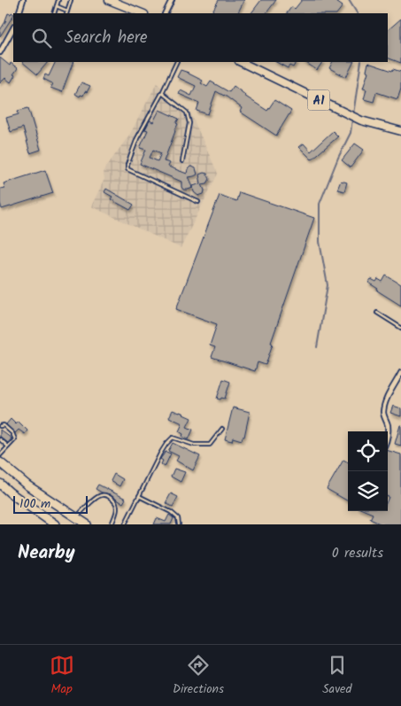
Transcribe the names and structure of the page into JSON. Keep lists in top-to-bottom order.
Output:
{
  "streets": {
    "highway": ["A1"]
  },
  "scale_bar": "100 m",
  "page": {
    "search": "Search here",
    "scale": "100 m",
    "heading": ["Nearby", "0 results"],
    "nav": ["Map", "Directions", "Saved"]
  }
}
